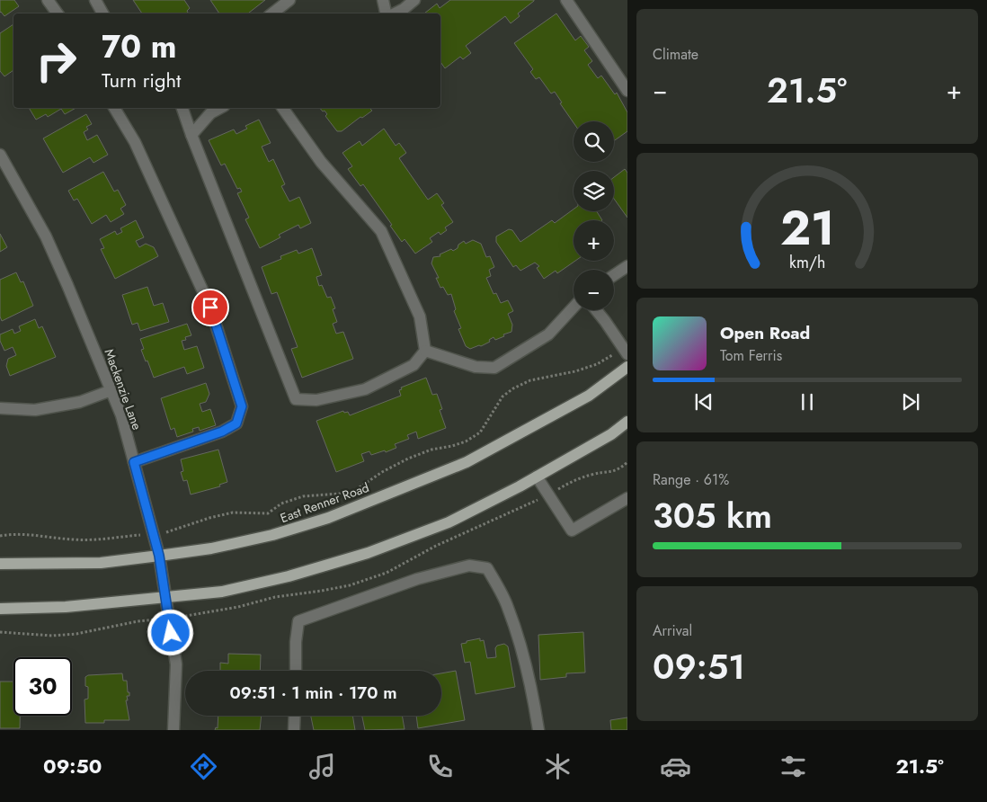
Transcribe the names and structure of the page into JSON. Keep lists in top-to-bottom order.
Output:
{
  "streets": {
    "main road": ["East Renner Road"],
    "street": ["Mackenzie Lane"]
  },
  "crossings": [
    ["Mackenzie Lane", "East Renner Road"]
  ],
  "page": {
    "tile": [
      "Climate",
      ["Range · 61%", "305 km"],
      ["Arrival", "09:51"]
    ],
    "turn": ["70 m", "Turn right"],
    "heat": ["−", "21.5°", "+"],
    "map_buttons": ["+", "−"],
    "song": ["Open Road", "Tom Ferris"],
    "limit": "30",
    "trip": "09:51 · 1 min · 170 m",
    "tabs": ["09:50", "21.5°"],
    "gauge": ["21", "km/h"]
  }
}
